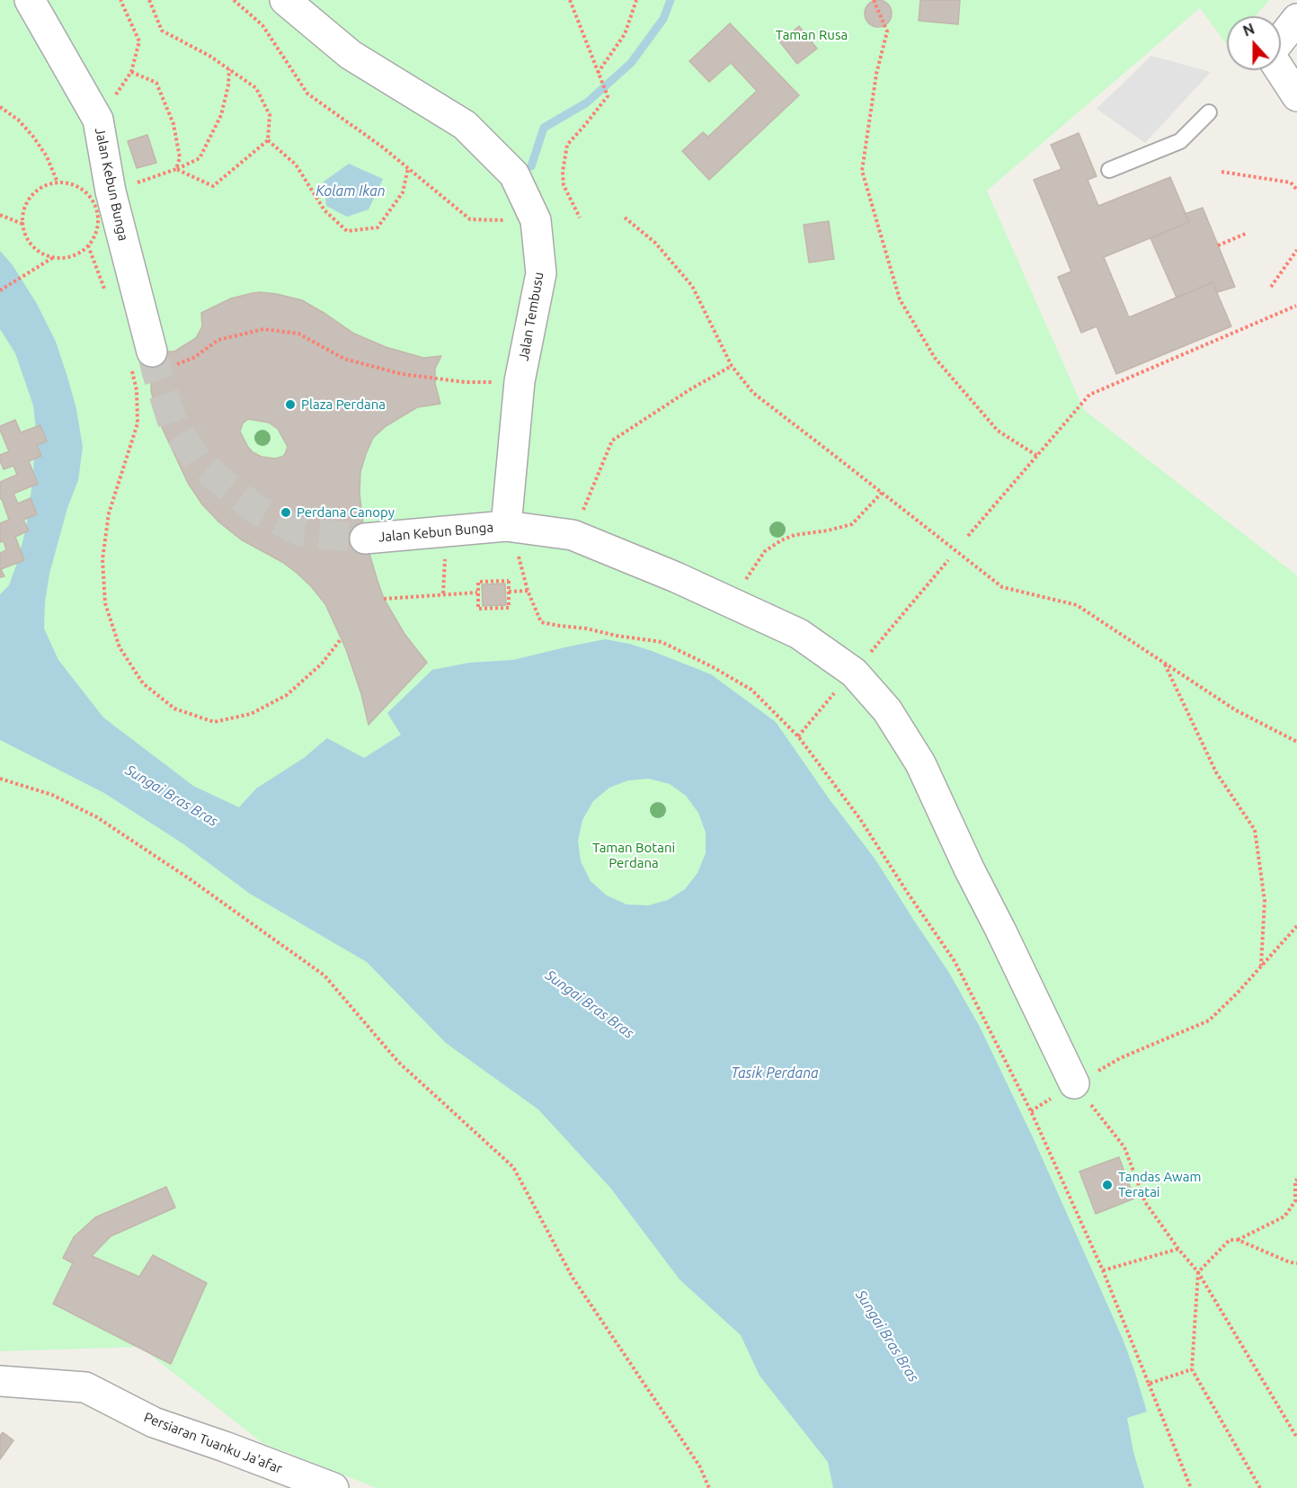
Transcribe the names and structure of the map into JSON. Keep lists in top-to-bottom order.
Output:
{
  "streets": {
    "street": ["Jalan Kebun Bunga", "Jalan Tembusu", "Persiaran Tuanku Ja'afar"]
  },
  "crossings": [
    ["Jalan Kebun Bunga", "Jalan Tembusu"]
  ],
  "water": ["Kolam Ikan", "Sungai Bras Bras", "Tasik Perdana"],
  "parks": ["Taman Rusa", "Taman Botani Perdana"],
  "places": ["Plaza Perdana", "Perdana Canopy", "Tandas Awam Teratai"],
  "north": "top"
}
